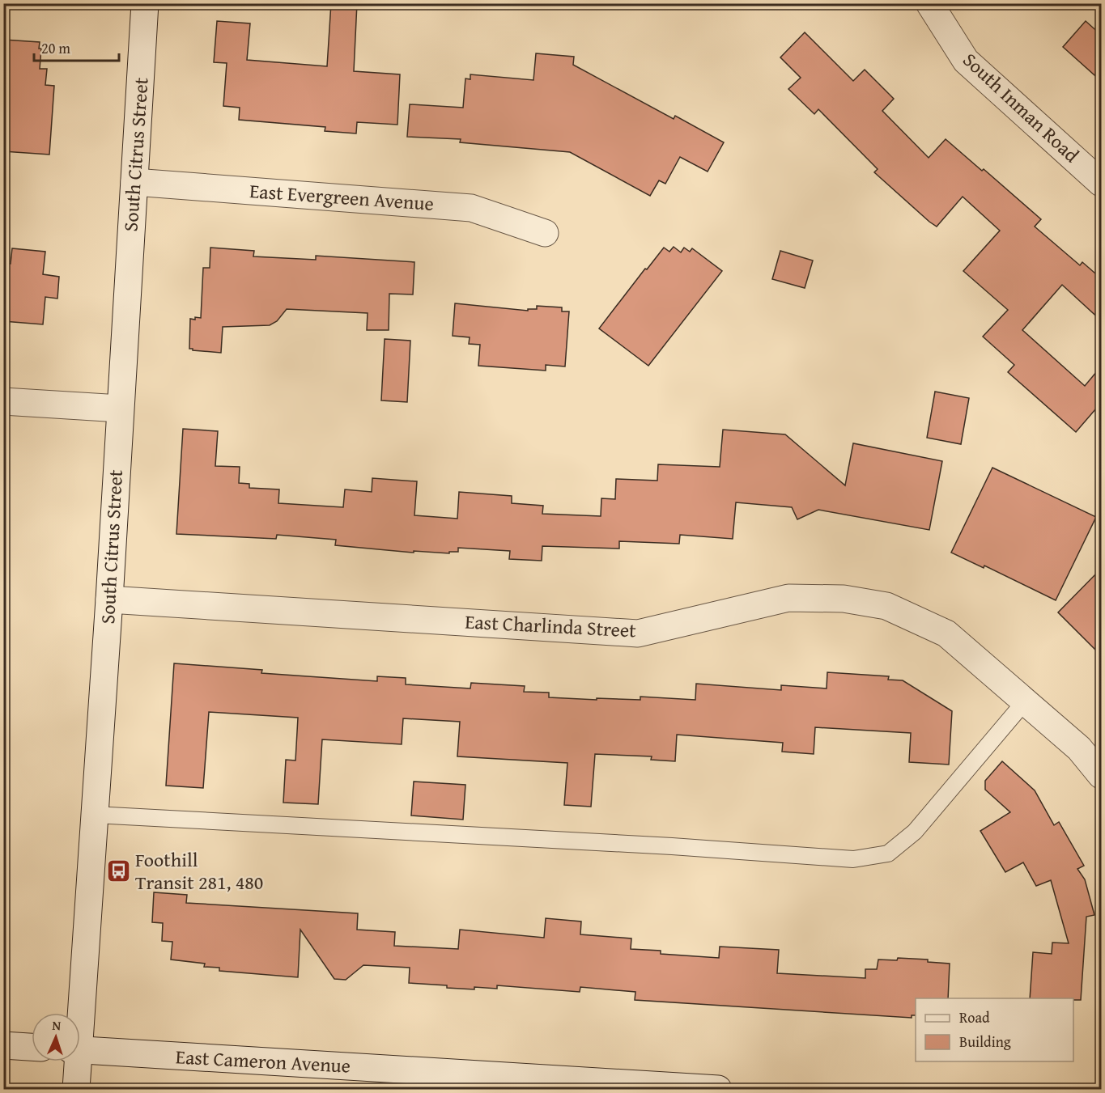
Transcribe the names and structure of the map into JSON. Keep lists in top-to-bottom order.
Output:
{
  "streets": {
    "street": [
      "South Inman Road",
      "South Citrus Street",
      "East Evergreen Avenue",
      "East Charlinda Street",
      "East Cameron Avenue"
    ]
  },
  "crossings": [
    ["South Citrus Street", "East Evergreen Avenue"],
    ["South Citrus Street", "East Charlinda Street"]
  ],
  "places": {
    "bus stop": ["Foothill Transit 281, 480"]
  },
  "legend": ["Road", "Building"],
  "scale_bar": "20 m",
  "north": "top"
}
